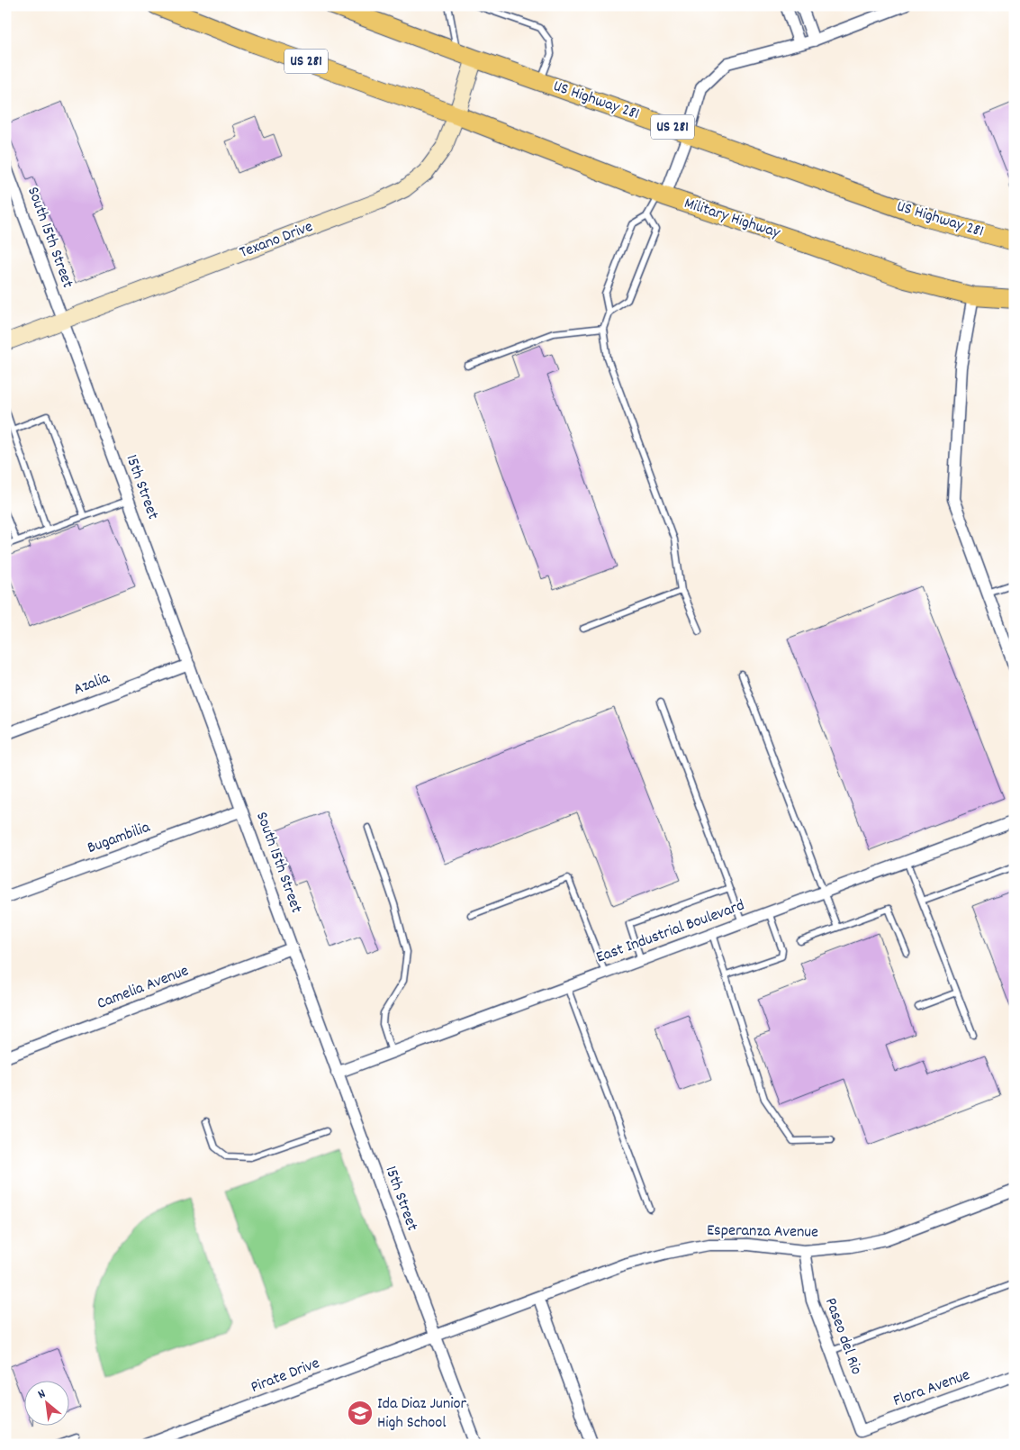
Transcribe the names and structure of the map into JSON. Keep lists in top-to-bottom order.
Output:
{
  "streets": {
    "main road": ["US 281", "US Highway 281", "Military Highway"],
    "street": [
      "South 15th Street",
      "Texano Drive",
      "15th Street",
      "Azalia",
      "Bugambilia",
      "East Industrial Boulevard",
      "Camelia Avenue",
      "Esperanza Avenue",
      "Paseo del Rio",
      "Pirate Drive",
      "Flora Avenue"
    ]
  },
  "crossings": [
    ["US 281", "Military Highway"],
    ["US 281", "Texano Drive"],
    ["US Highway 281", "Texano Drive"],
    ["Military Highway", "Texano Drive"],
    ["South 15th Street", "Texano Drive"],
    ["South 15th Street", "15th Street"],
    ["South 15th Street", "Azalia"],
    ["South 15th Street", "Bugambilia"],
    ["South 15th Street", "East Industrial Boulevard"],
    ["South 15th Street", "Camelia Avenue"],
    ["Texano Drive", "15th Street"],
    ["15th Street", "Azalia"],
    ["15th Street", "East Industrial Boulevard"],
    ["15th Street", "Esperanza Avenue"],
    ["15th Street", "Pirate Drive"],
    ["Esperanza Avenue", "Paseo del Rio"],
    ["Esperanza Avenue", "Pirate Drive"],
    ["Paseo del Rio", "Flora Avenue"]
  ],
  "places": {
    "school or university": ["Ida Diaz Junior High School"]
  },
  "north": "top left"
}
